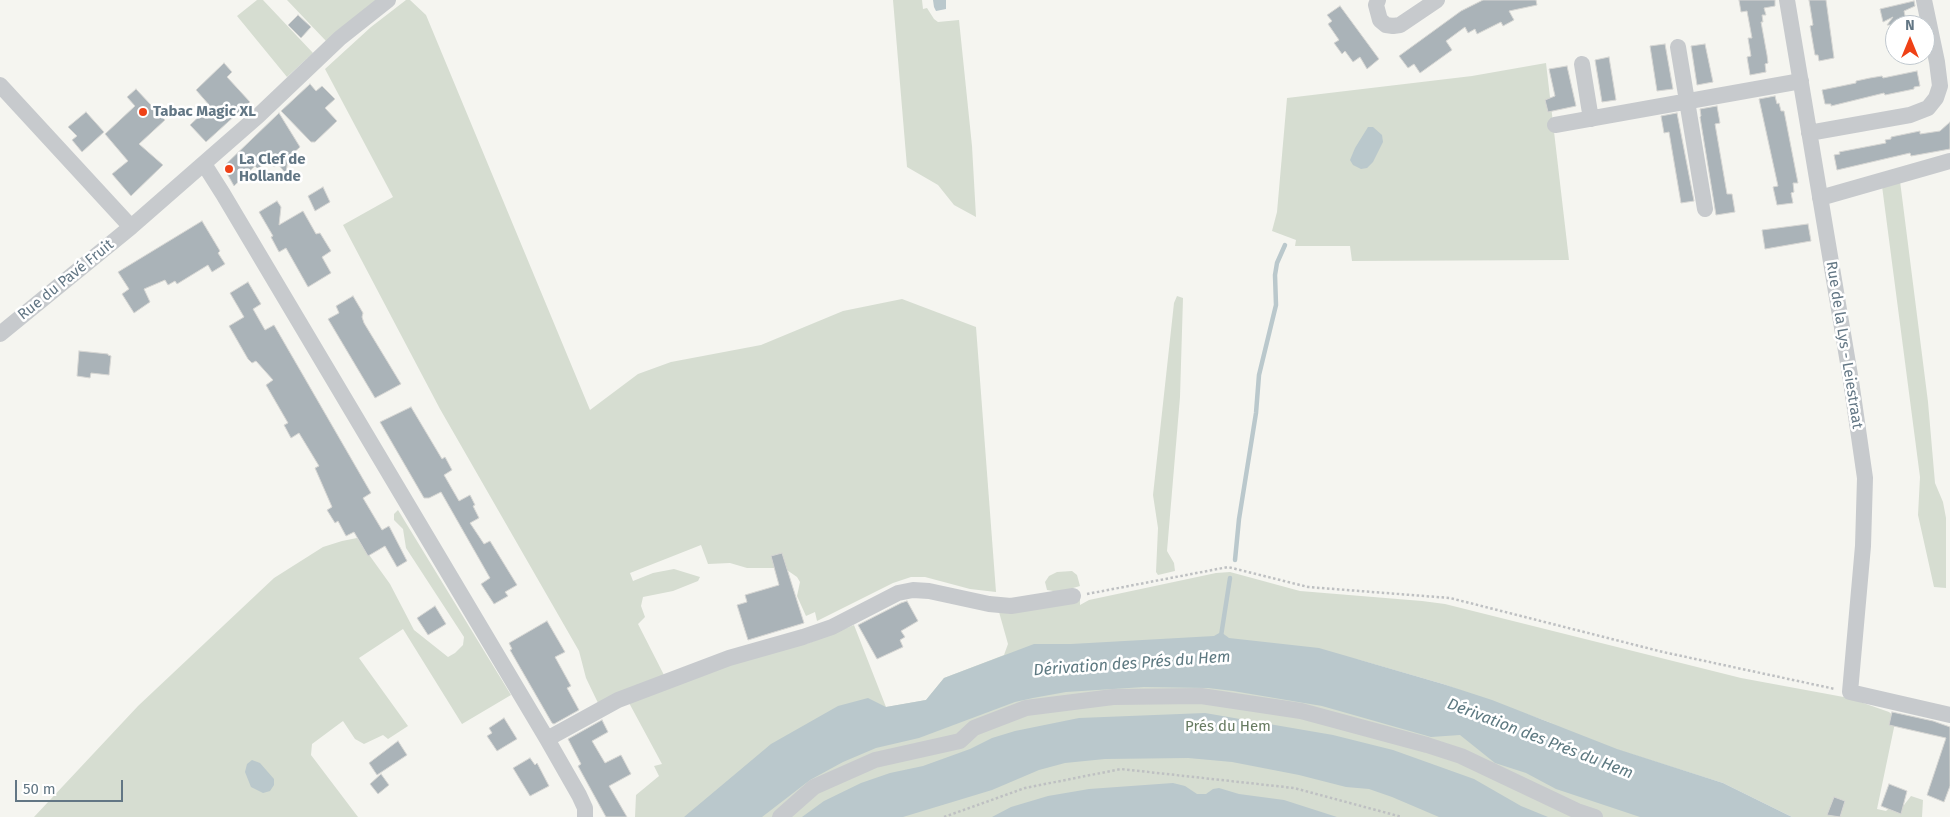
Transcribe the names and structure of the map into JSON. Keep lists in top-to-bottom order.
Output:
{
  "streets": {
    "street": ["Rue du Pavé Fruit", "Rue de la Lys - Leiestraat"]
  },
  "water": ["Dérivation des Prés du Hem"],
  "parks": ["Prés du Hem"],
  "places": ["Tabac Magic XL", "La Clef de Hollande"],
  "scale_bar": "50 m",
  "north": "top"
}
